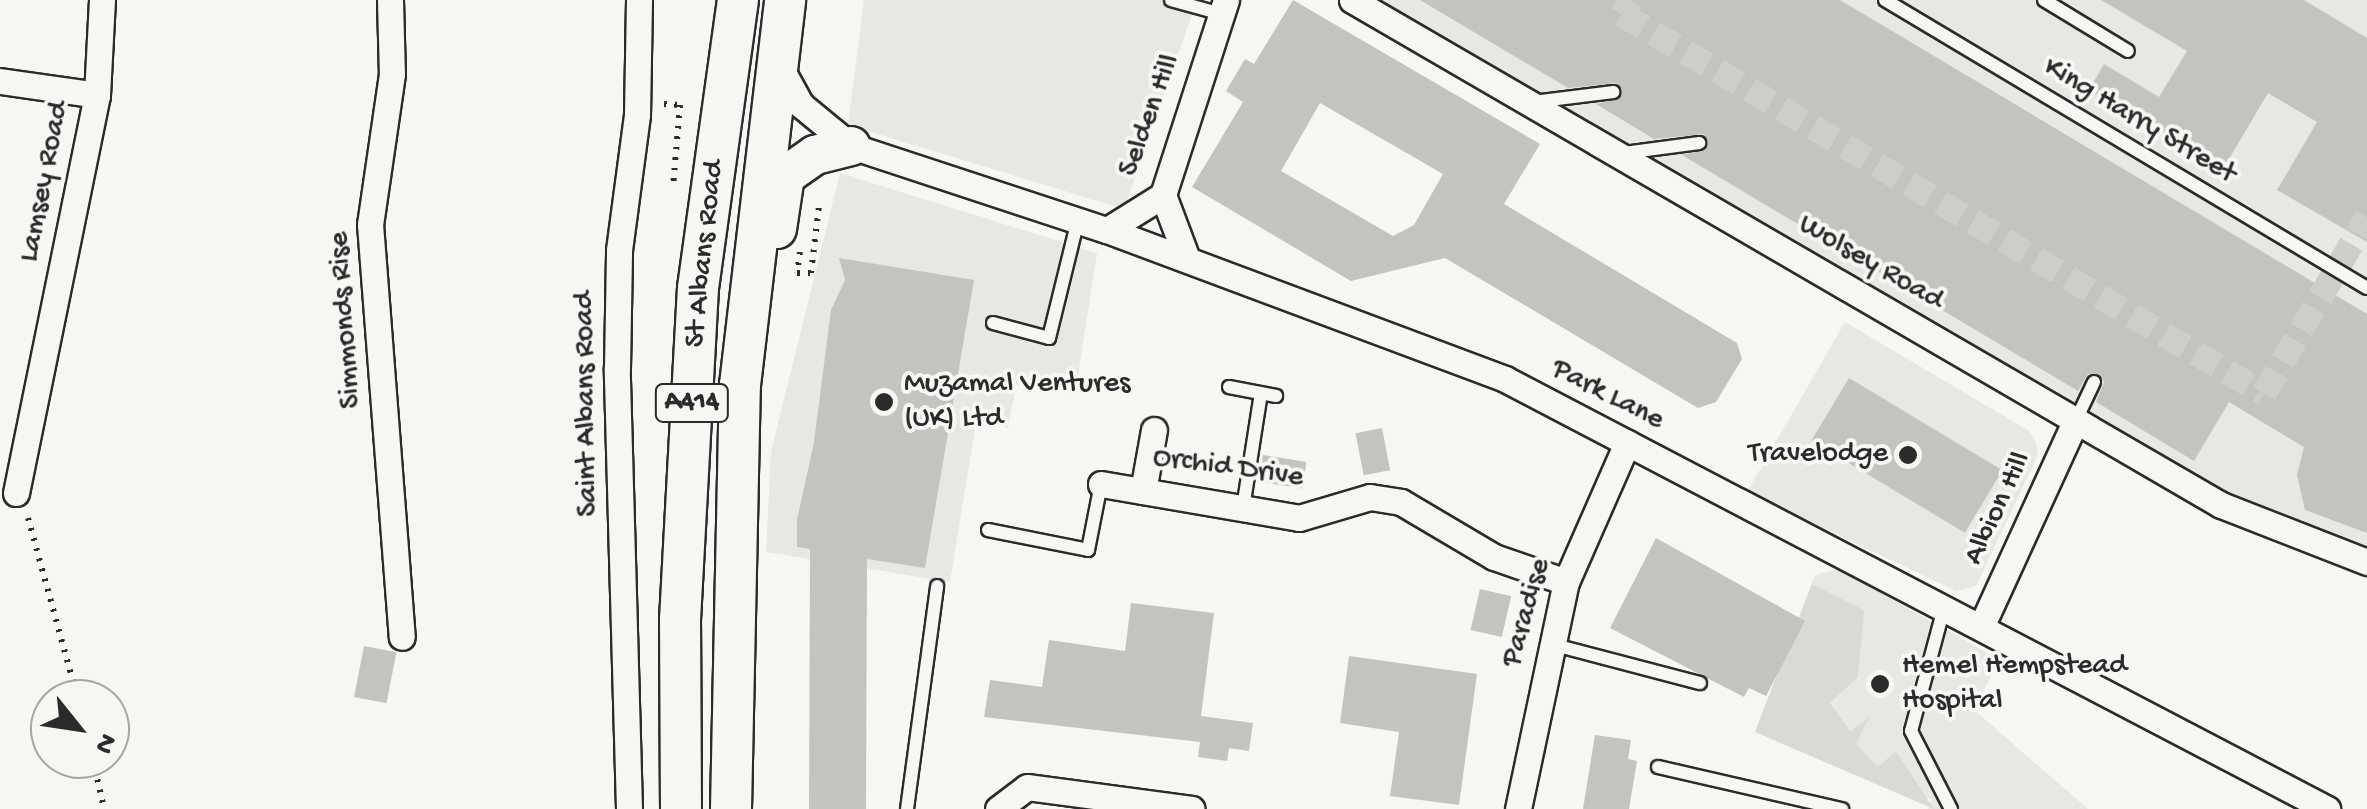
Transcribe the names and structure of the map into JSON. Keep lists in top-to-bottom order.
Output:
{
  "streets": {
    "main road": ["St Albans Road", "A414"],
    "street": [
      "Selden Hill",
      "Lamsey Road",
      "Wolsey Road",
      "Simmonds Rise",
      "Park Lane",
      "Saint Albans Road",
      "Orchid Drive",
      "Albion Hill",
      "Paradise"
    ],
    "lane": ["King Harry Street"]
  },
  "crossings": [
    ["Selden Hill", "Park Lane"],
    ["Wolsey Road", "Albion Hill"],
    ["Park Lane", "Albion Hill"],
    ["Park Lane", "Paradise"],
    ["Orchid Drive", "Paradise"]
  ],
  "places": ["Muzamal Ventures (UK) Ltd", "Travelodge", "Hemel Hempstead Hospital"],
  "north": "bottom right"
}
